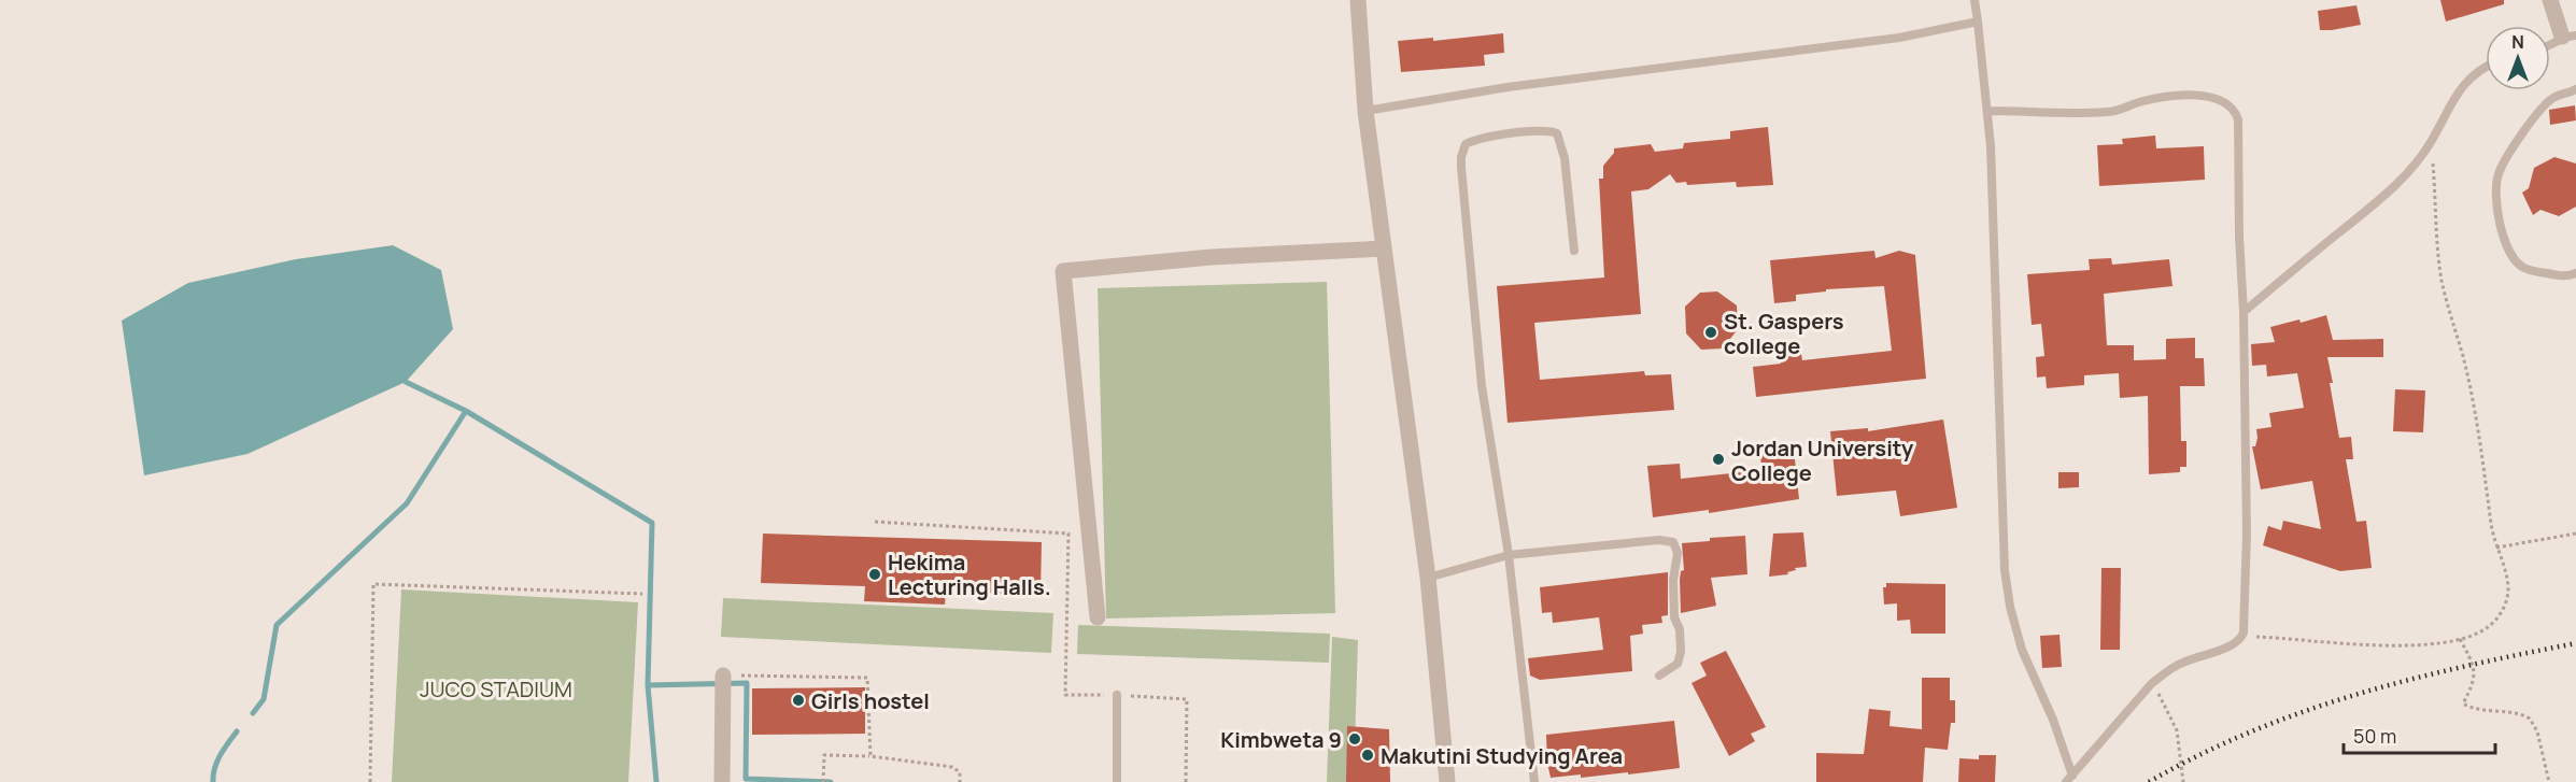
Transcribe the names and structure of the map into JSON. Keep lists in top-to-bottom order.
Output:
{
  "parks": ["JUCO STADIUM"],
  "places": [
    "St. Gaspers college",
    "Jordan University College",
    "Hekima Lecturing Halls.",
    "Girls hostel",
    "Kimbweta 9",
    "Makutini Studying Area"
  ],
  "scale_bar": "50 m",
  "north": "top"
}
